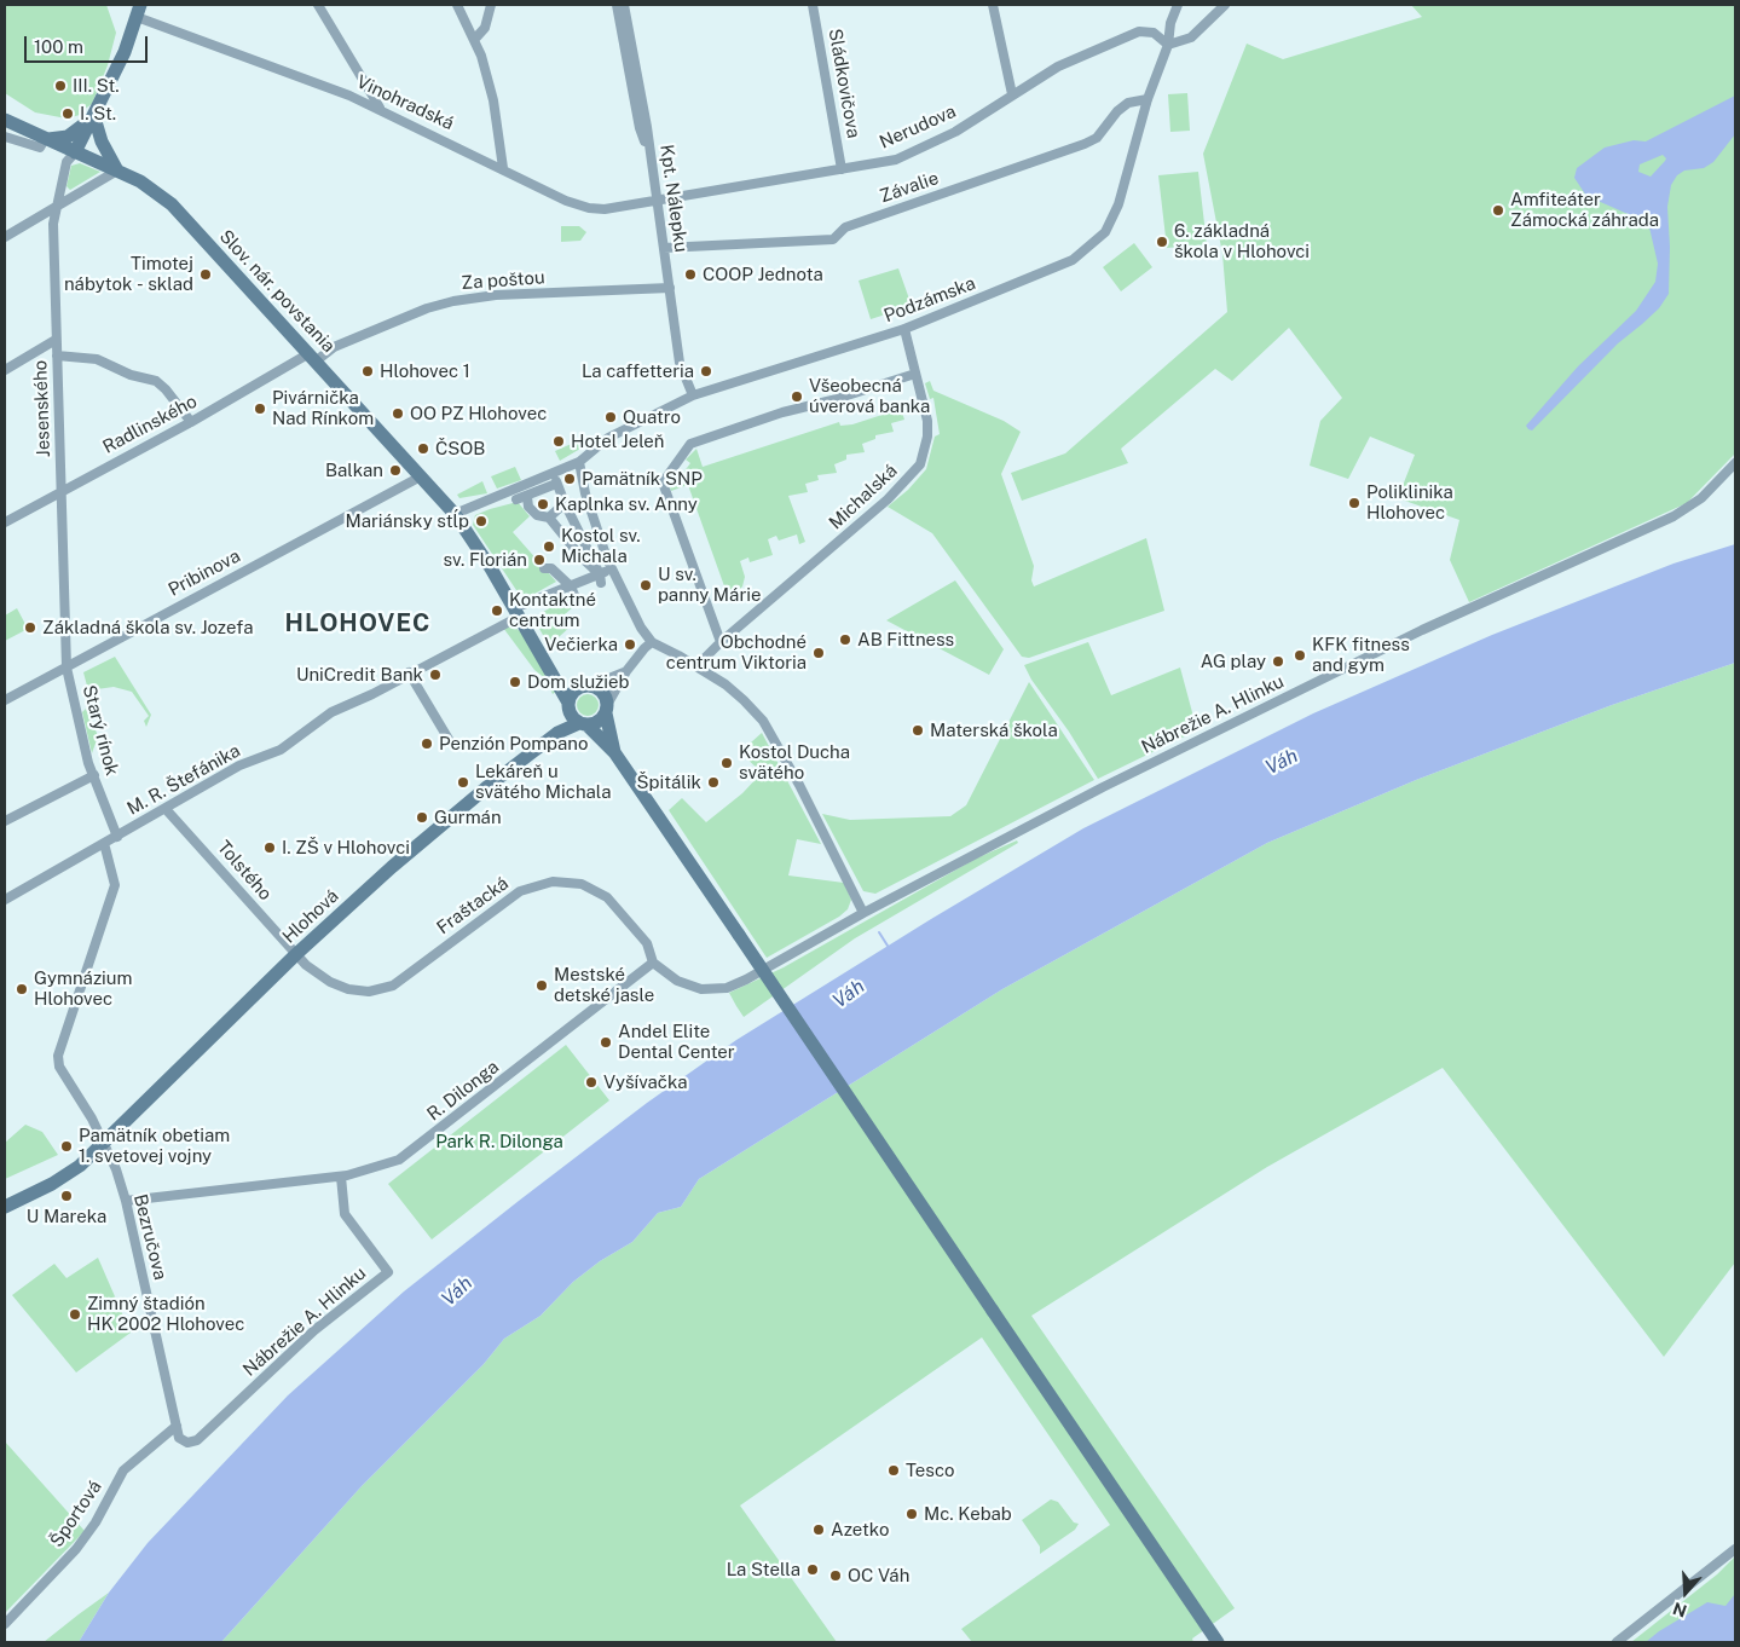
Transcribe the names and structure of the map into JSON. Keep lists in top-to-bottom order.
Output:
{
  "streets": {
    "main road": ["Slov. nár. povstania", "Hlohová"],
    "street": [
      "Sládkovičova",
      "Vinohradská",
      "Nerudova",
      "Závalie",
      "Kpt. Nálepku",
      "Za poštou",
      "Podzámska",
      "Jesenského",
      "Radlinského",
      "Michalská",
      "Pribinova",
      "Nábrežie A. Hlinku",
      "Starý rínok",
      "M. R. Štefánika",
      "Tolstého",
      "Fraštacká",
      "R. Dilonga",
      "Bezručova",
      "Športová"
    ]
  },
  "crossings": [
    ["Sládkovičova", "Nerudova"],
    ["Vinohradská", "Nerudova"],
    ["Vinohradská", "Kpt. Nálepku"],
    ["Nerudova", "Kpt. Nálepku"],
    ["Nerudova", "Podzámska"],
    ["Závalie", "Kpt. Nálepku"],
    ["Závalie", "Podzámska"],
    ["Kpt. Nálepku", "Za poštou"],
    ["Kpt. Nálepku", "Podzámska"],
    ["Za poštou", "Slov. nár. povstania"],
    ["Za poštou", "Radlinského"],
    ["Slov. nár. povstania", "Podzámska"],
    ["Slov. nár. povstania", "Jesenského"],
    ["Slov. nár. povstania", "Radlinského"],
    ["Slov. nár. povstania", "Pribinova"],
    ["Slov. nár. povstania", "M. R. Štefánika"],
    ["Slov. nár. povstania", "Hlohová"],
    ["Podzámska", "Michalská"],
    ["Jesenského", "Radlinského"],
    ["Jesenského", "Pribinova"],
    ["Jesenského", "Starý rínok"],
    ["Pribinova", "Starý rínok"],
    ["Nábrežie A. Hlinku", "Fraštacká"],
    ["Nábrežie A. Hlinku", "R. Dilonga"],
    ["Nábrežie A. Hlinku", "Bezručova"],
    ["Starý rínok", "M. R. Štefánika"],
    ["M. R. Štefánika", "Tolstého"],
    ["M. R. Štefánika", "Bezručova"],
    ["Tolstého", "Fraštacká"],
    ["Tolstého", "Hlohová"],
    ["Fraštacká", "Hlohová"],
    ["Fraštacká", "R. Dilonga"],
    ["Hlohová", "Bezručova"],
    ["R. Dilonga", "Bezručova"],
    ["Bezručova", "Športová"]
  ],
  "districts": ["HLOHOVEC"],
  "water": ["Váh"],
  "parks": ["Park R. Dilonga"],
  "places": [
    "III. St.",
    "I. St.",
    "Amfiteáter Zámocká záhrada",
    "6. základná škola v Hlohovci",
    "Timotej nábytok - sklad",
    "COOP Jednota",
    "Hlohovec 1",
    "La caffetteria",
    "Všeobecná úverová banka",
    "Pivárnička Nad Rínkom",
    "OO PZ Hlohovec",
    "Quatro",
    "Hotel Jeleň",
    "ČSOB",
    "Balkan",
    "Pamätník SNP",
    "Poliklinika Hlohovec",
    "Kaplnka sv. Anny",
    "Mariánsky stĺp",
    "Kostol sv. Michala",
    "sv. Florián",
    "U sv. panny Márie",
    "Kontaktné centrum",
    "Základná škola sv. Jozefa",
    "AB Fittness",
    "Večierka",
    "Obchodné centrum Viktoria",
    "KFK fitness and gym",
    "AG play",
    "UniCredit Bank",
    "Dom služieb",
    "Materská škola",
    "Penzión Pompano",
    "Kostol Ducha svätého",
    "Lekáreň u svätého Michala",
    "Špitálik",
    "Gurmán",
    "I. ZŠ v Hlohovci",
    "Mestské detské jasle",
    "Gymnázium Hlohovec",
    "Andel Elite Dental Center",
    "Vyšívačka",
    "Pamätník obetiam 1. svetovej vojny",
    "U Mareka",
    "Zimný štadión HK 2002 Hlohovec",
    "Tesco",
    "Mc. Kebab",
    "Azetko",
    "La Stella",
    "OC Váh"
  ],
  "scale_bar": "100 m",
  "north": "bottom"
}
